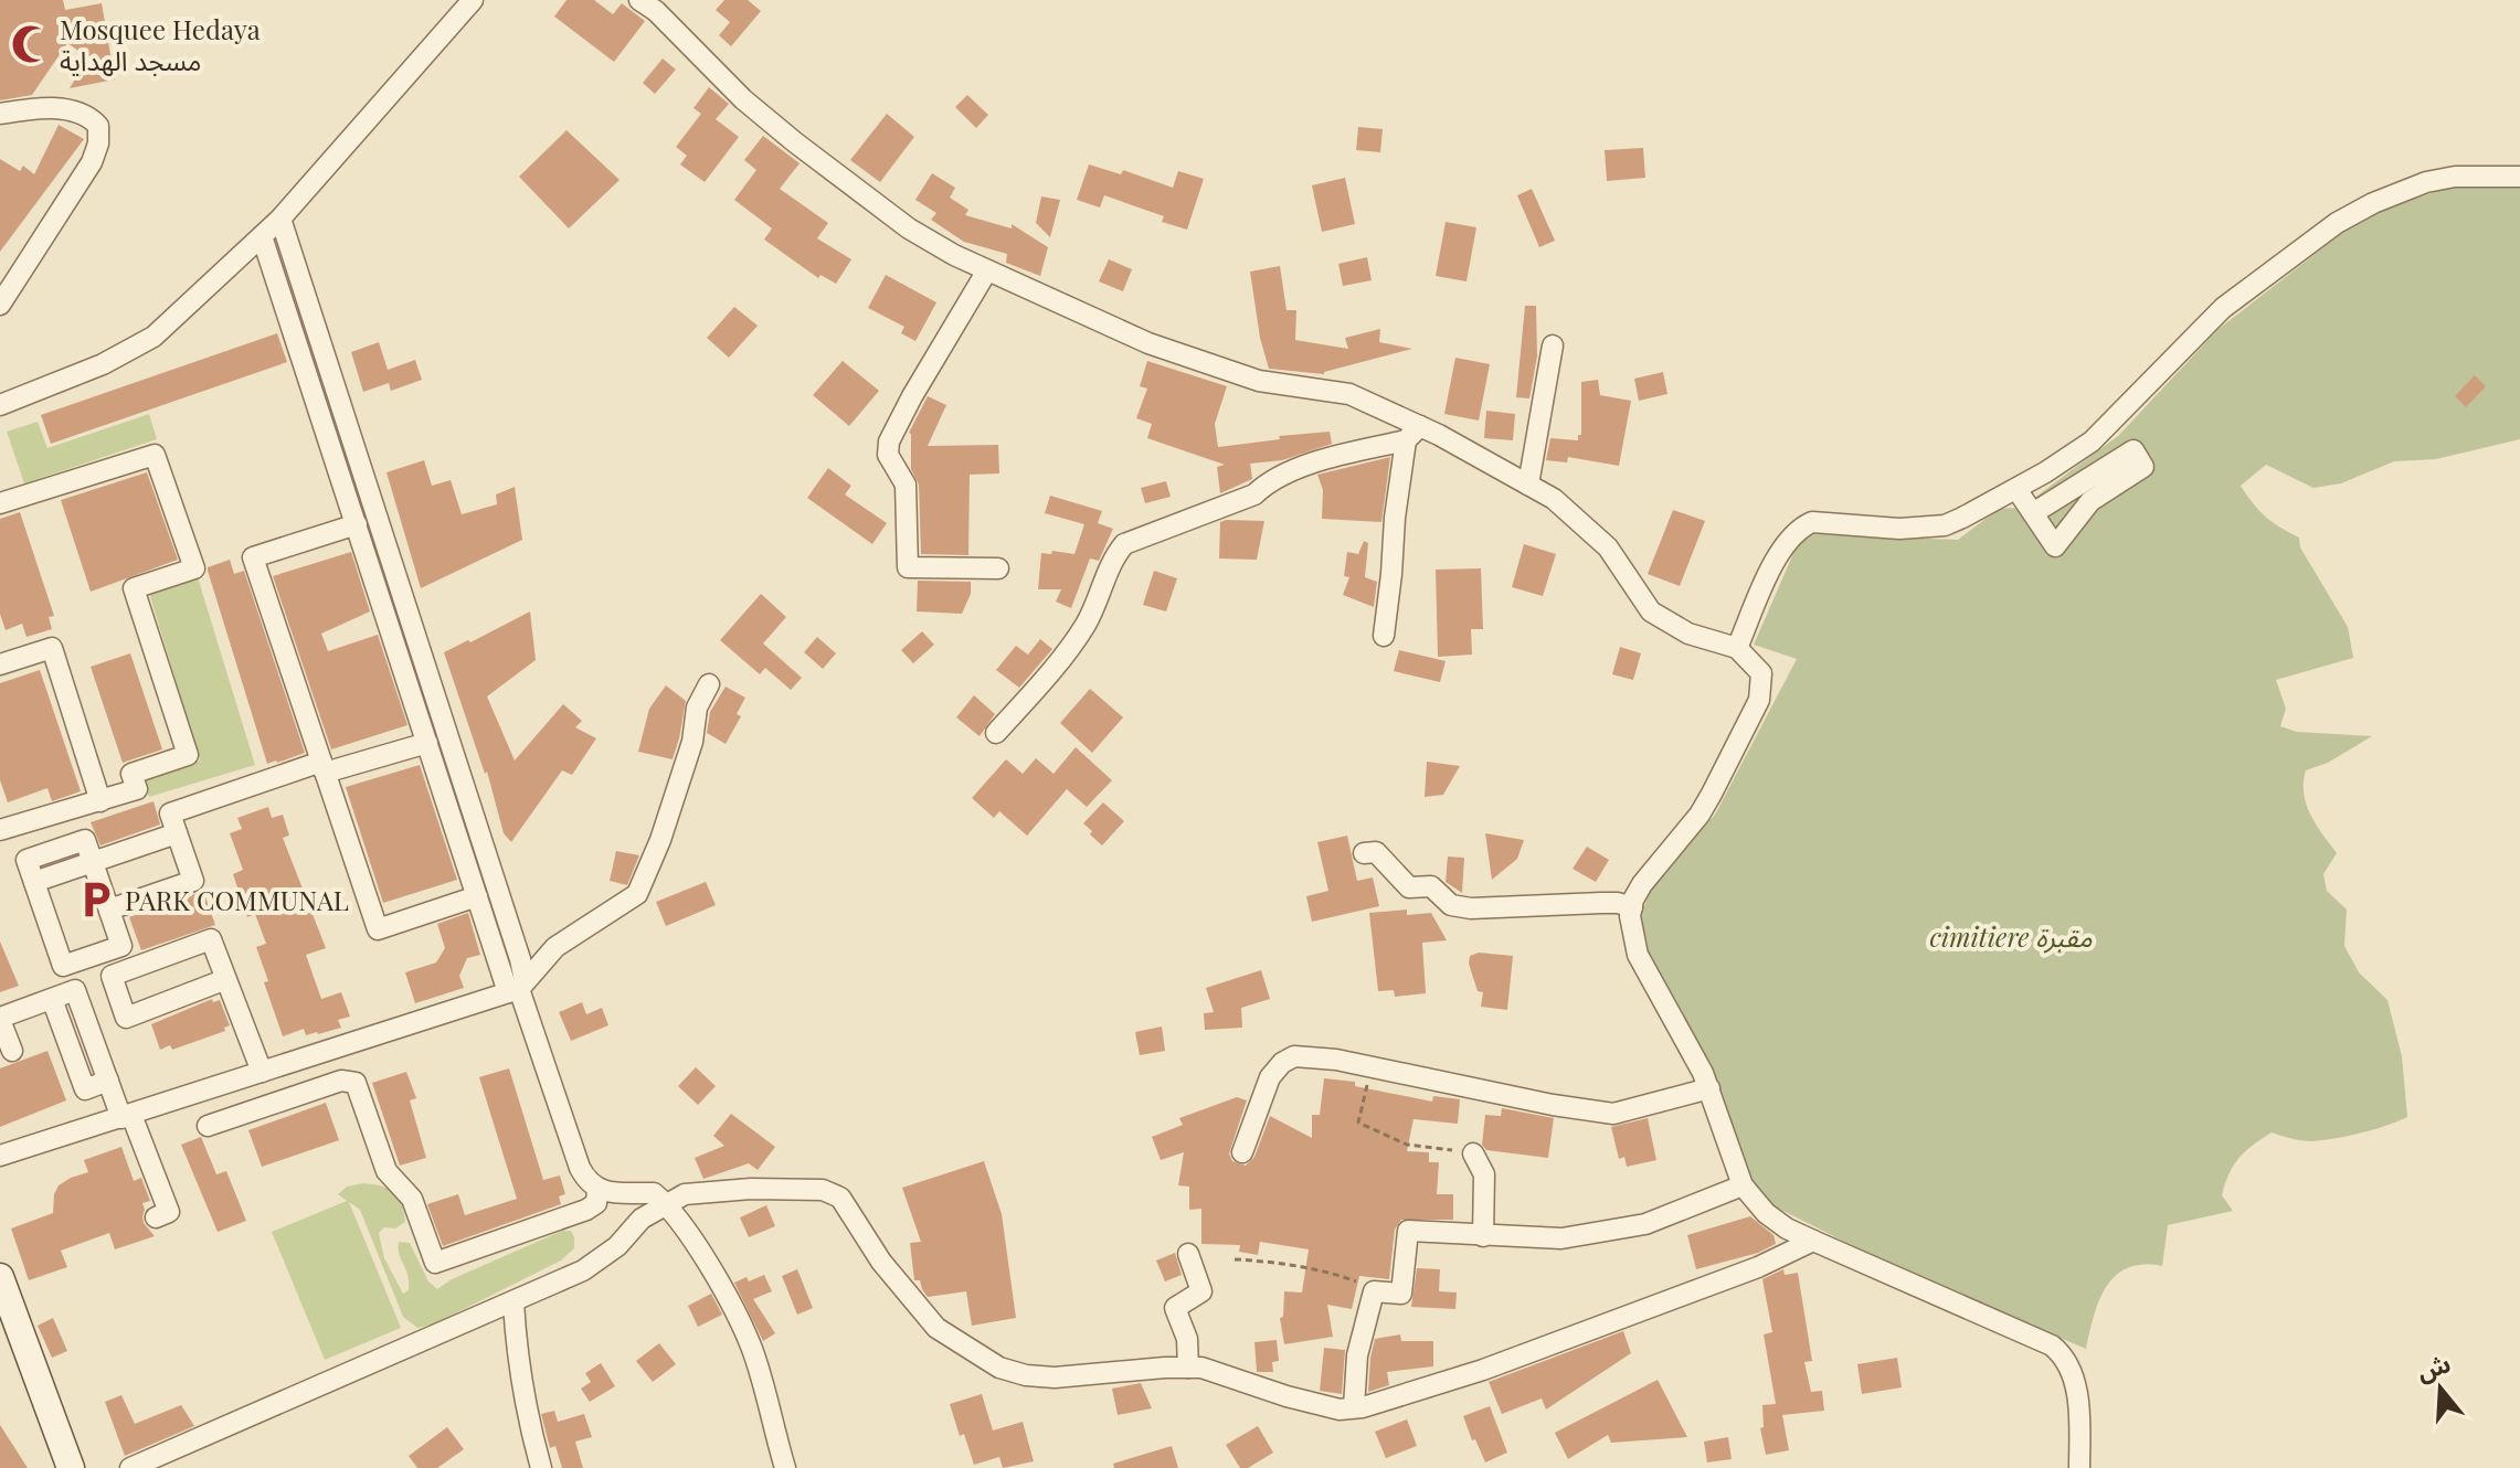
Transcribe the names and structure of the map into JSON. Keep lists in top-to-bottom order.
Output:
{
  "parks": ["cimitiere مقبرة"],
  "places": {
    "mosque": ["Mosquee Hedaya مسجد الهداية"],
    "parking": ["PARK COMMUNAL"]
  },
  "north": "top"
}
